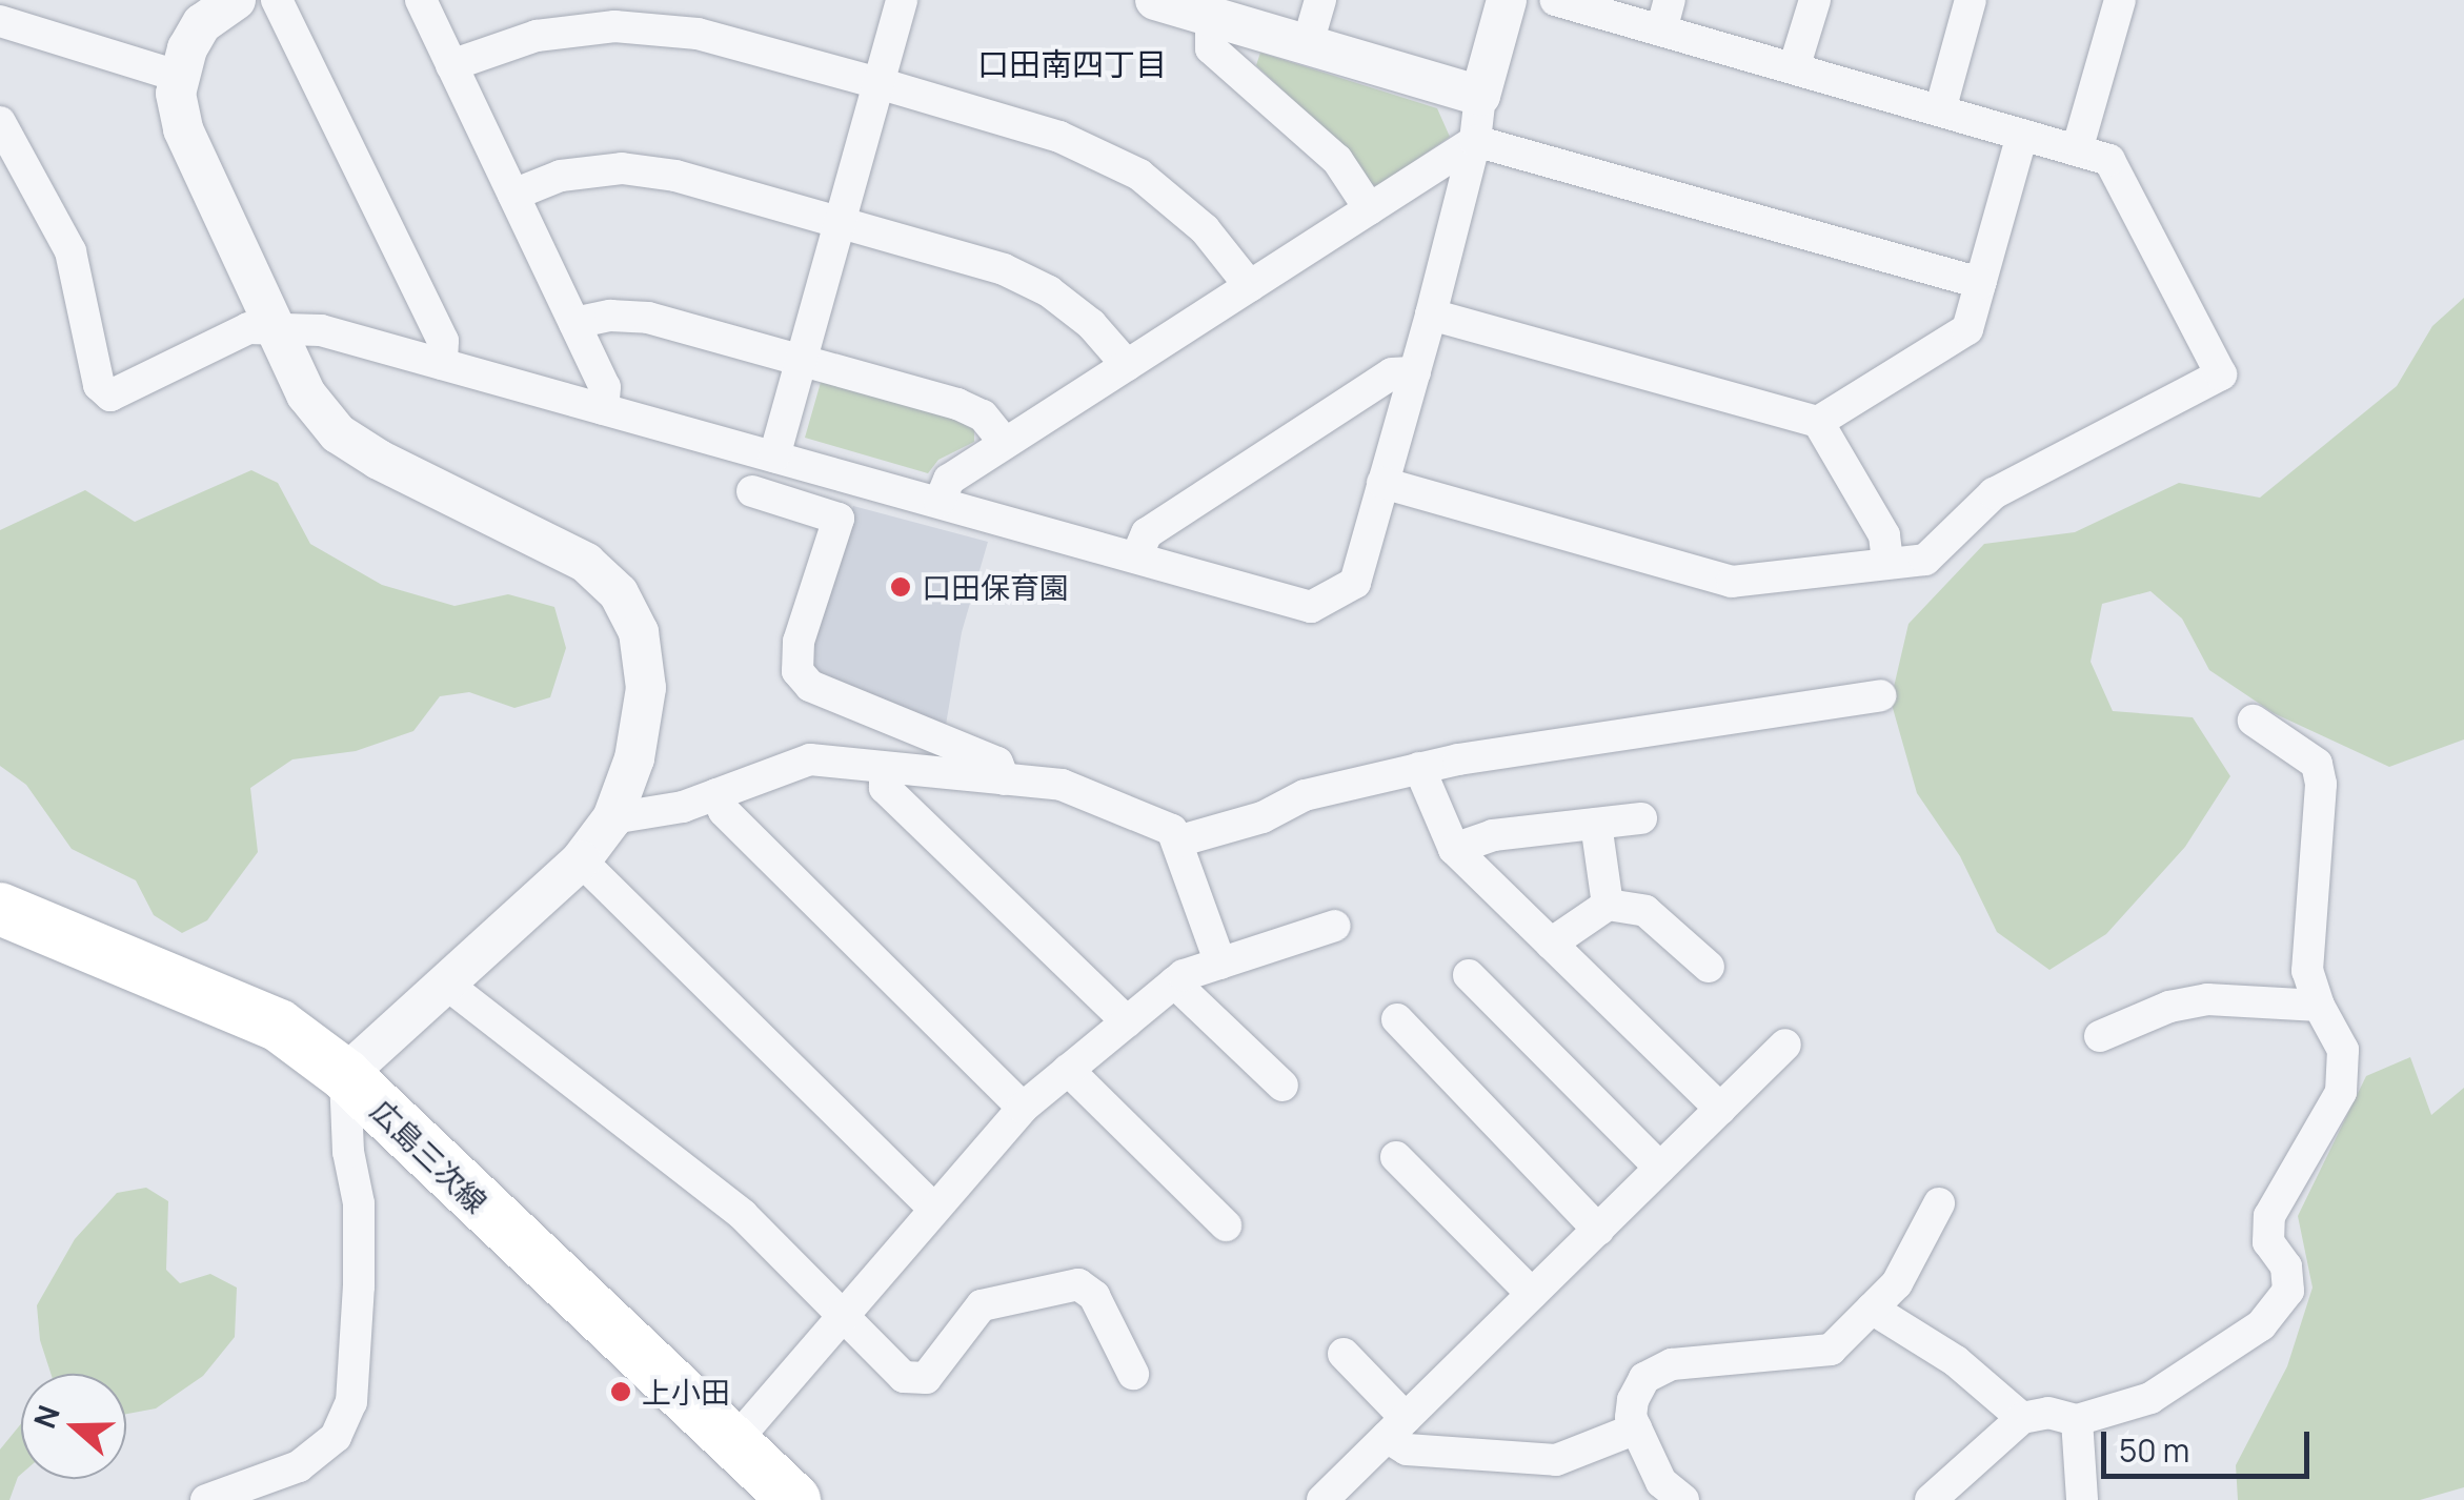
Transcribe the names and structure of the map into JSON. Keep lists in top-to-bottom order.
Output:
{
  "streets": {
    "main road": ["広島三次線"]
  },
  "districts": ["口田南四丁目"],
  "places": ["口田保育園", "上小田"],
  "scale_bar": "50 m",
  "north": "left"
}
